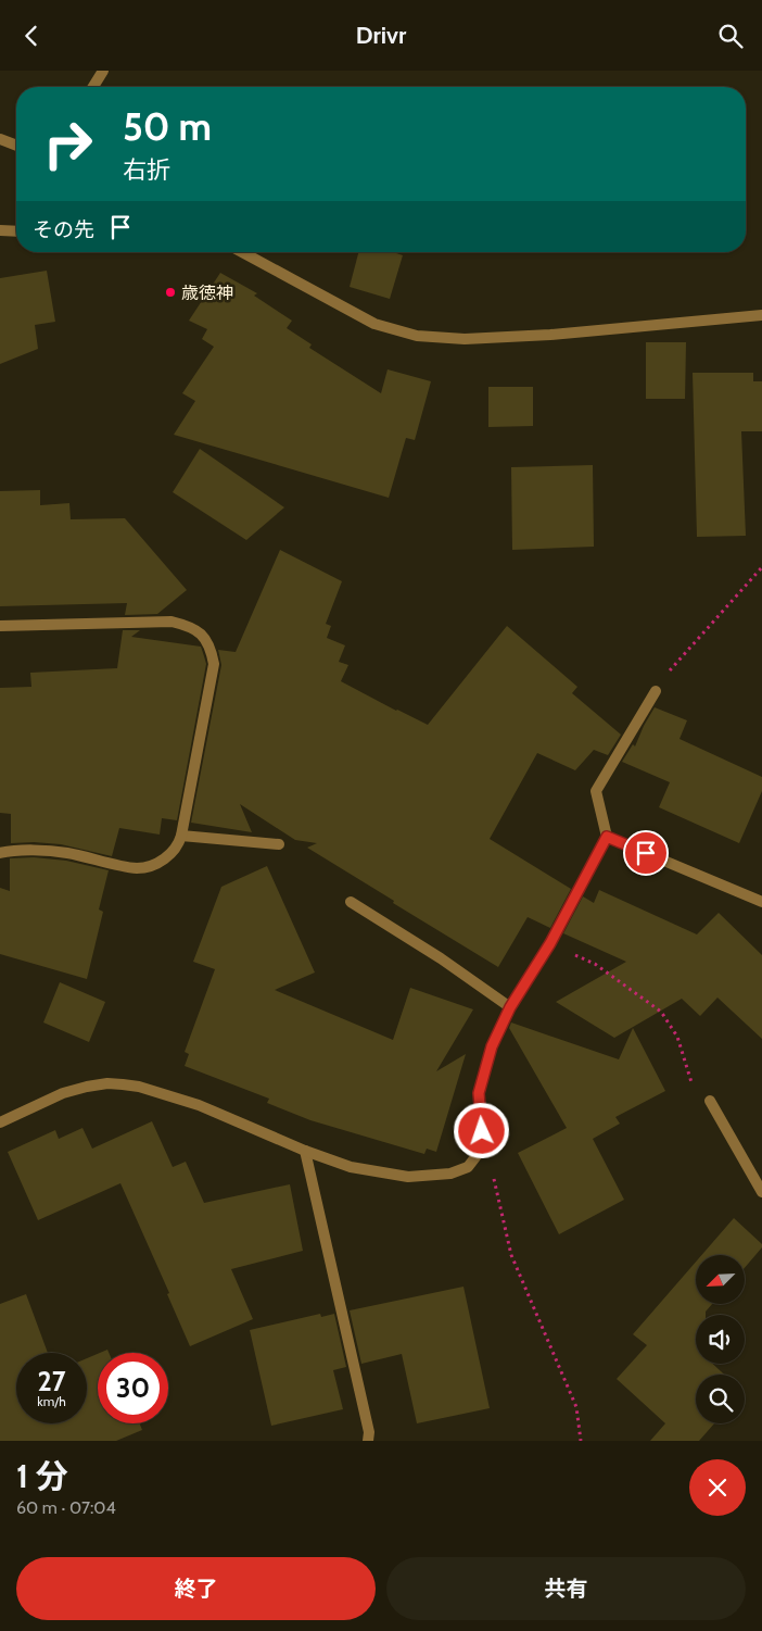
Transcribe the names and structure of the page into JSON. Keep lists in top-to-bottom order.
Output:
{
  "places": ["歳徳神"],
  "north": "bottom left",
  "page": {
    "header": "Drivr",
    "turn": ["50 m", "右折"],
    "then": "その先",
    "speed": "27 km/h",
    "limit": "30",
    "heading": ["1 分", "60 m · 07:04"],
    "buttons": ["終了", "共有"]
  }
}
